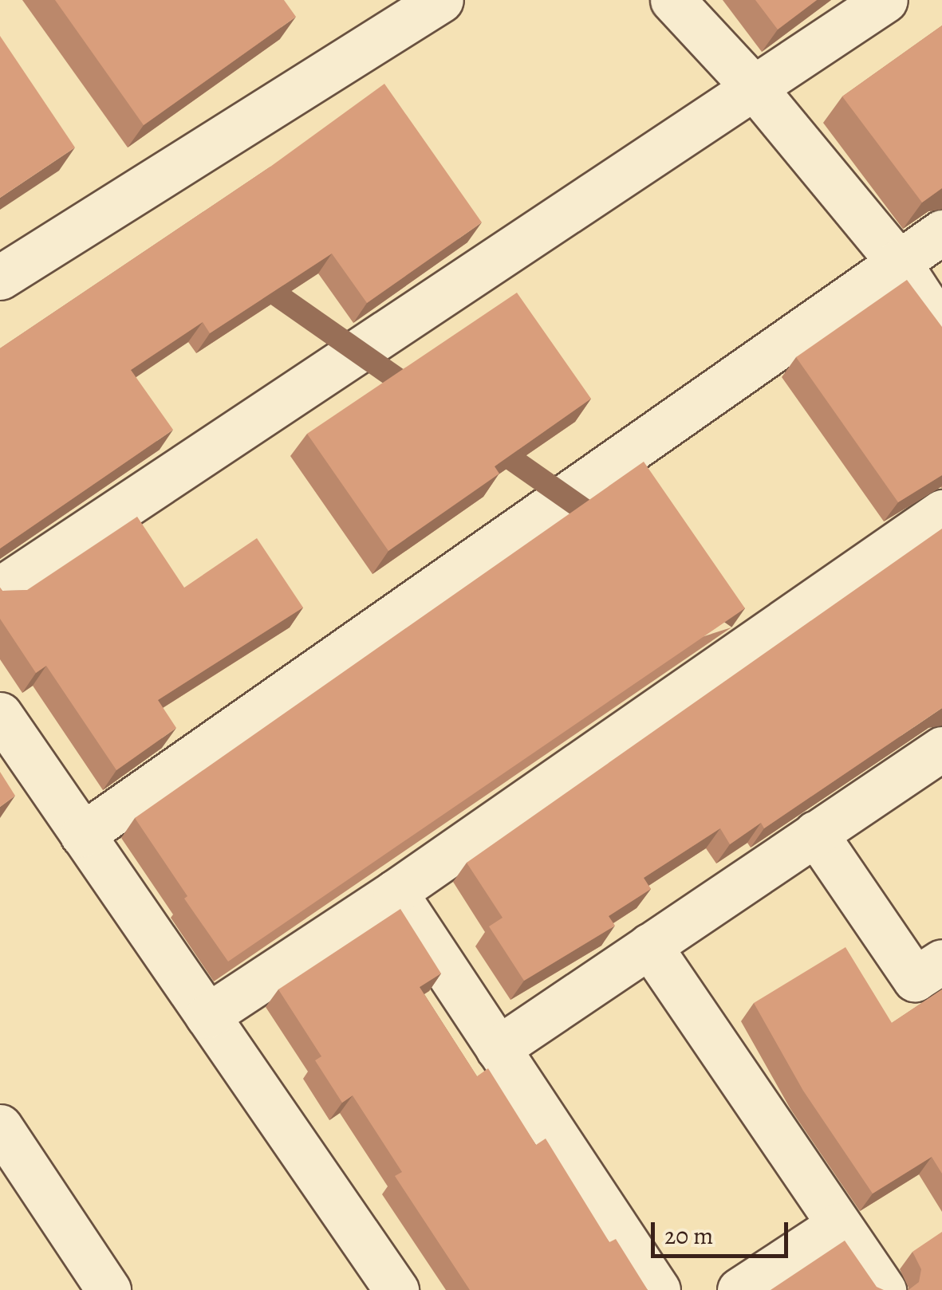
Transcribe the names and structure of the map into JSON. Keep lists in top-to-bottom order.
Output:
{
  "scale_bar": "20 m"
}
